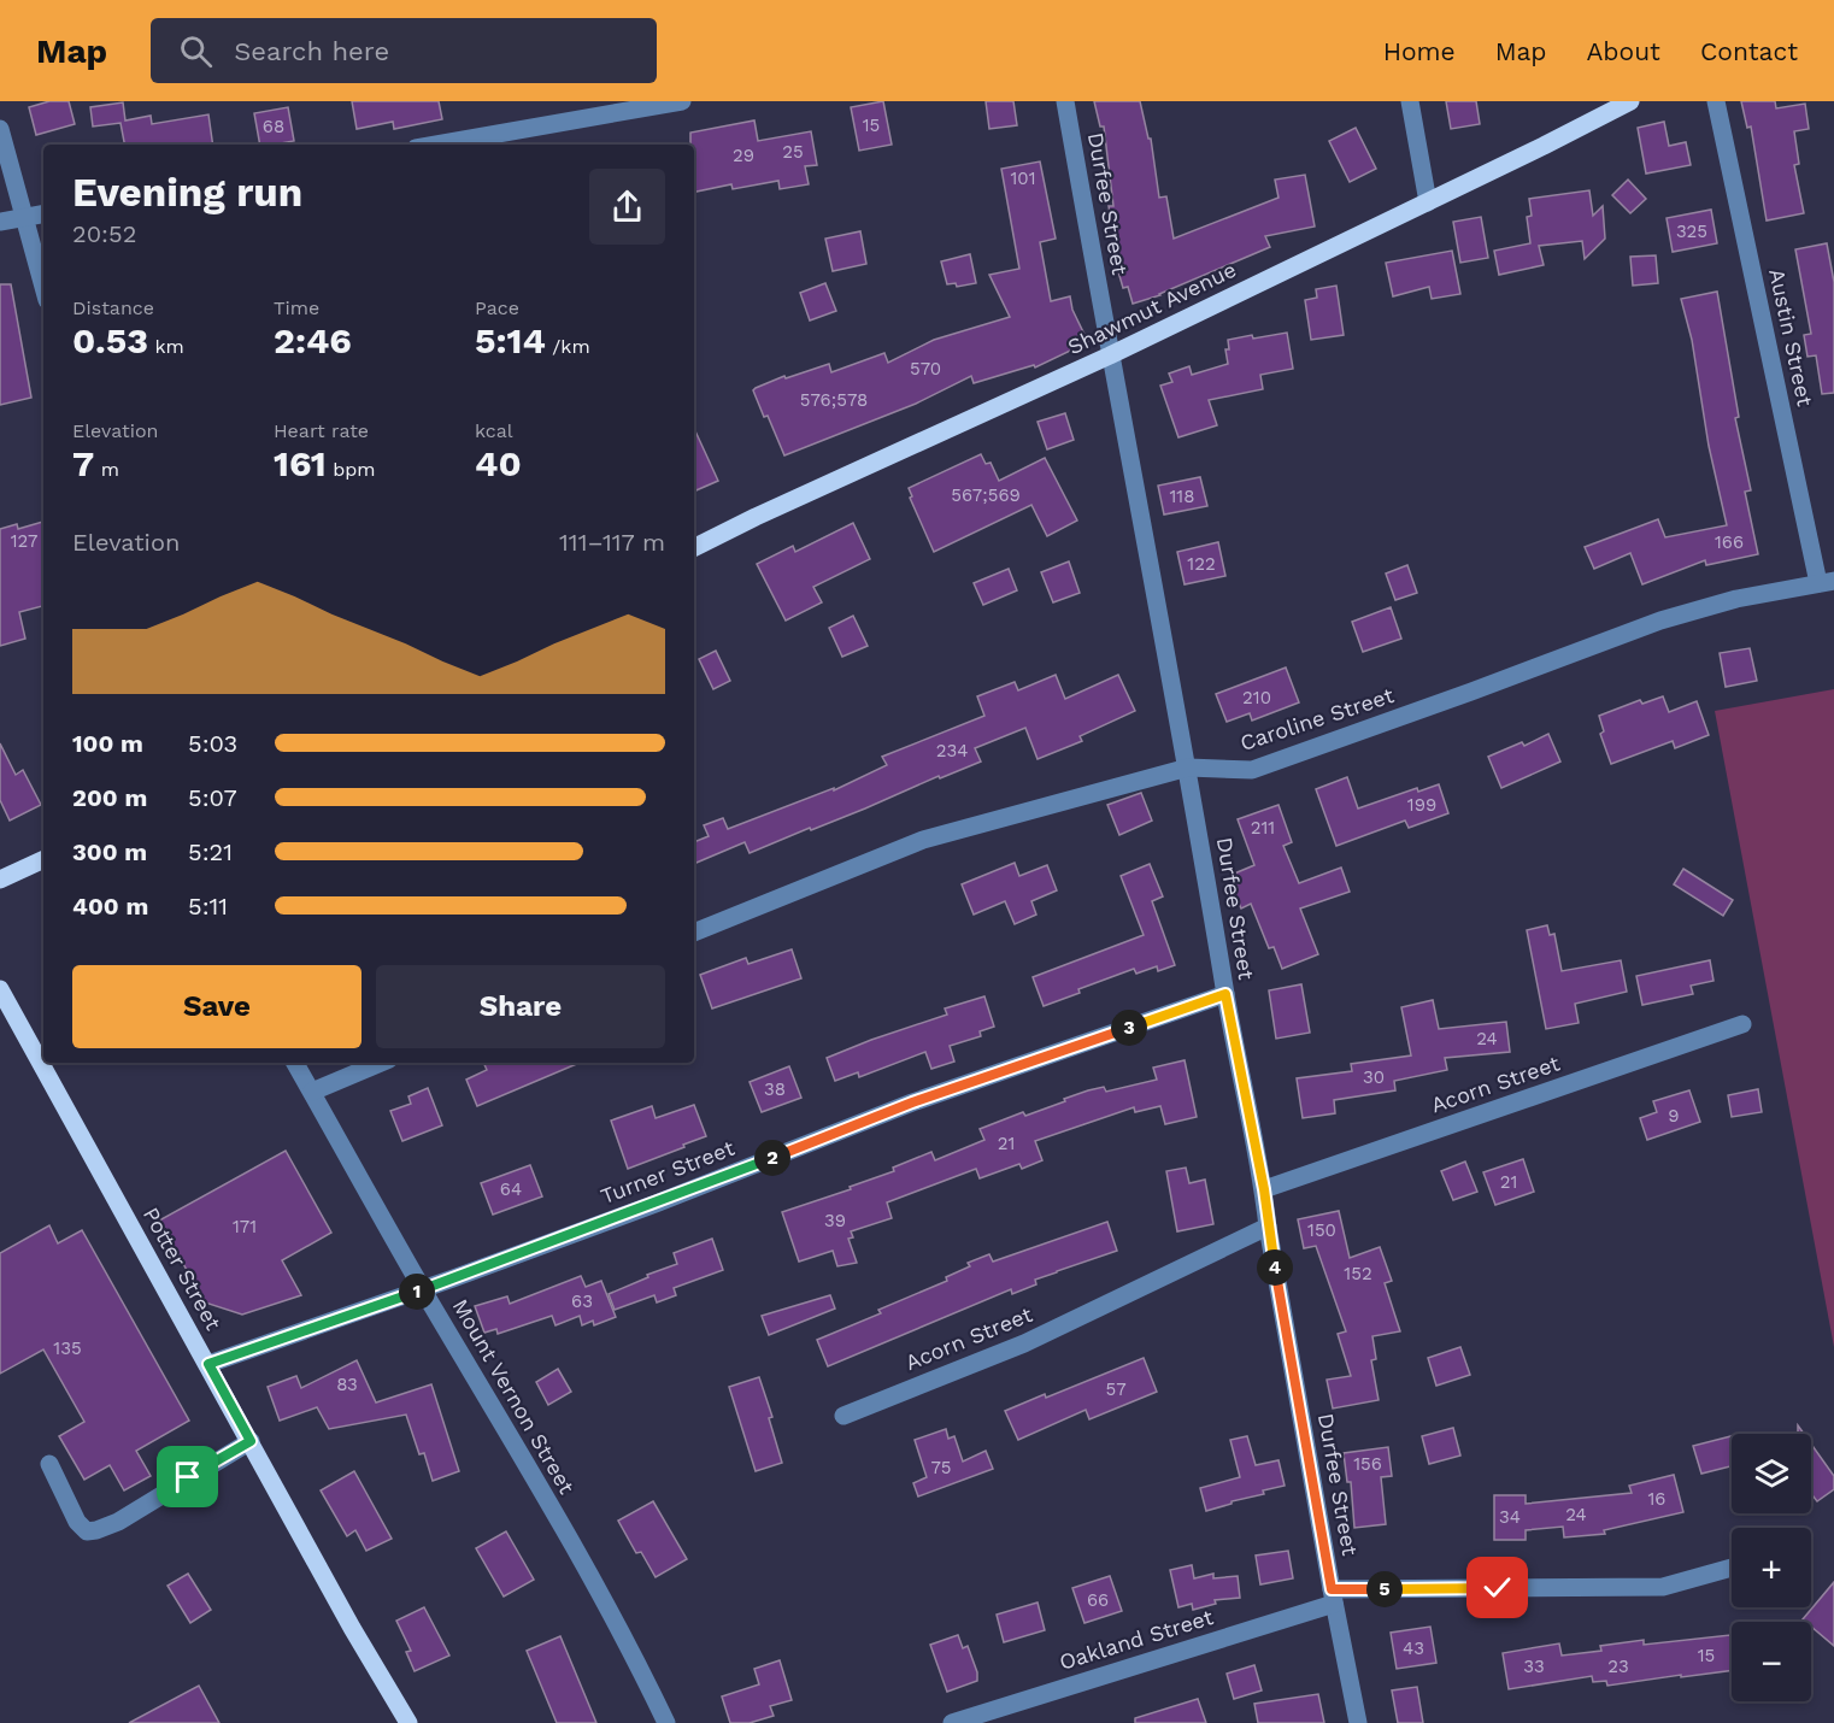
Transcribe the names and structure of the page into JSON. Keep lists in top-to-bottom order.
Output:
{
  "streets": {
    "main road": ["Shawmut Avenue", "Potter Street"],
    "street": [
      "Durfee Street",
      "Austin Street",
      "Caroline Street",
      "Acorn Street",
      "Turner Street",
      "Mount Vernon Street",
      "Oakland Street"
    ]
  },
  "crossings": [
    ["Durfee Street", "Shawmut Avenue"],
    ["Durfee Street", "Caroline Street"],
    ["Durfee Street", "Acorn Street"],
    ["Durfee Street", "Turner Street"],
    ["Durfee Street", "Oakland Street"],
    ["Austin Street", "Caroline Street"],
    ["Turner Street", "Potter Street"],
    ["Turner Street", "Mount Vernon Street"]
  ],
  "house_numbers": [
    "15",
    "68",
    "25",
    "29",
    "101",
    "325",
    "570",
    "576;578",
    "567;569",
    "118",
    "127",
    "166",
    "122",
    "210",
    "234",
    "199",
    "211",
    "24",
    "30",
    "38",
    "9",
    "21",
    "21",
    "64",
    "39",
    "171",
    "150",
    "152",
    "63",
    "135",
    "83",
    "57",
    "156",
    "75",
    "16",
    "24",
    "34",
    "66",
    "43",
    "15",
    "33",
    "23"
  ],
  "page": {
    "header": "Map",
    "search": "Search here",
    "nav": [
      "Home",
      "Map",
      "About",
      "Contact"
    ],
    "heading": ["Evening run", "20:52"],
    "stats": [
      ["Distance", "0.53 km"],
      ["Time", "2:46"],
      ["Pace", "5:14 /km"],
      ["Elevation", "7 m"],
      ["Heart rate", "161 bpm"],
      ["kcal", "40"]
    ],
    "chart": ["Elevation", "111–117 m"],
    "list": [
      {
        "name": "100 m",
        "note": "5:03"
      },
      {
        "name": "200 m",
        "note": "5:07"
      },
      {
        "name": "300 m",
        "note": "5:21"
      },
      {
        "name": "400 m",
        "note": "5:11"
      }
    ],
    "buttons": ["Save", "Share"],
    "pins": [
      "3",
      "2",
      "4",
      "1",
      "5"
    ],
    "map_buttons": ["+", "−"]
  }
}
